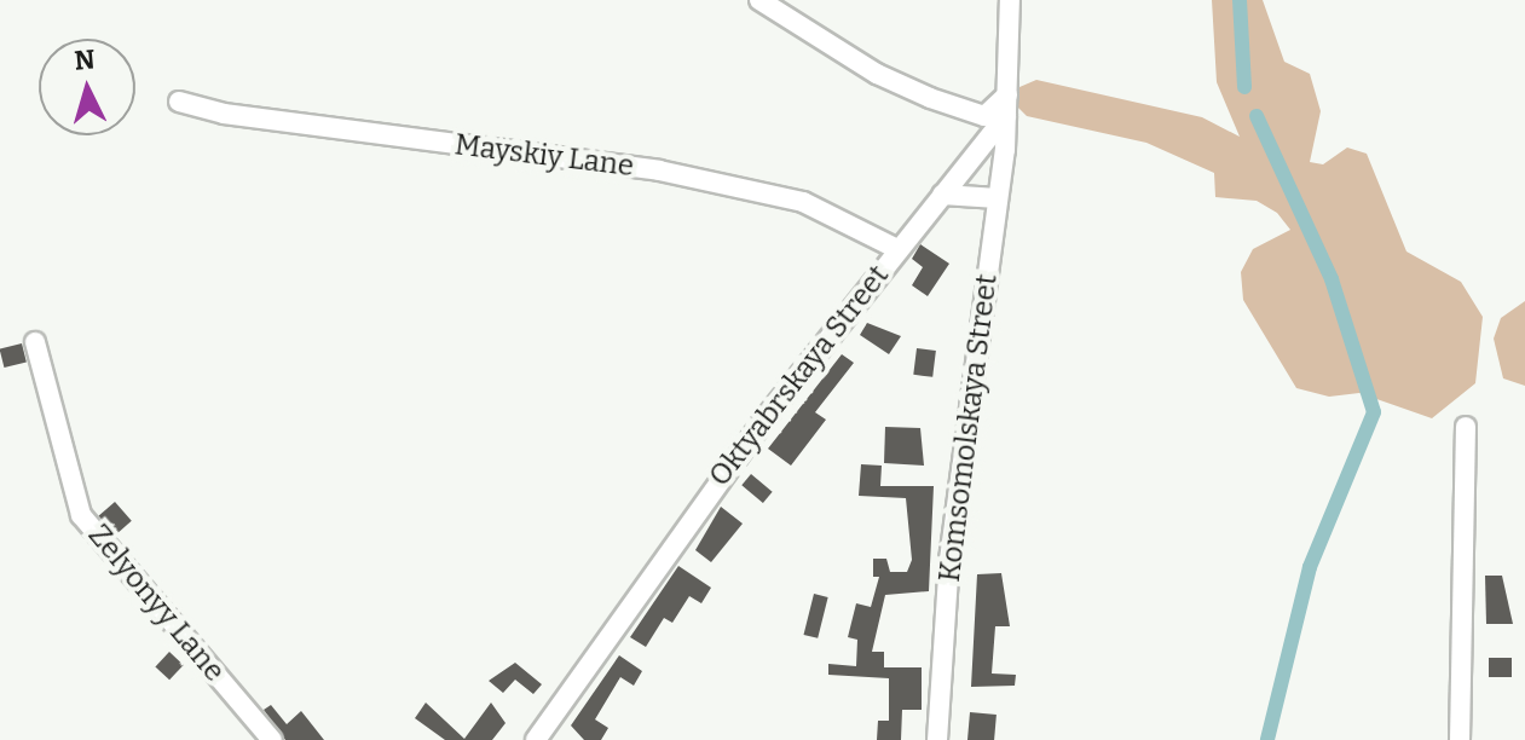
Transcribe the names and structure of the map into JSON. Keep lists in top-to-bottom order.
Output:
{
  "streets": {
    "street": [
      "Mayskiy Lane",
      "Oktyabrskaya Street",
      "Komsomolskaya Street",
      "Zelyonyy Lane"
    ]
  },
  "crossings": [
    ["Mayskiy Lane", "Oktyabrskaya Street"],
    ["Oktyabrskaya Street", "Komsomolskaya Street"]
  ],
  "north": "top"
}
